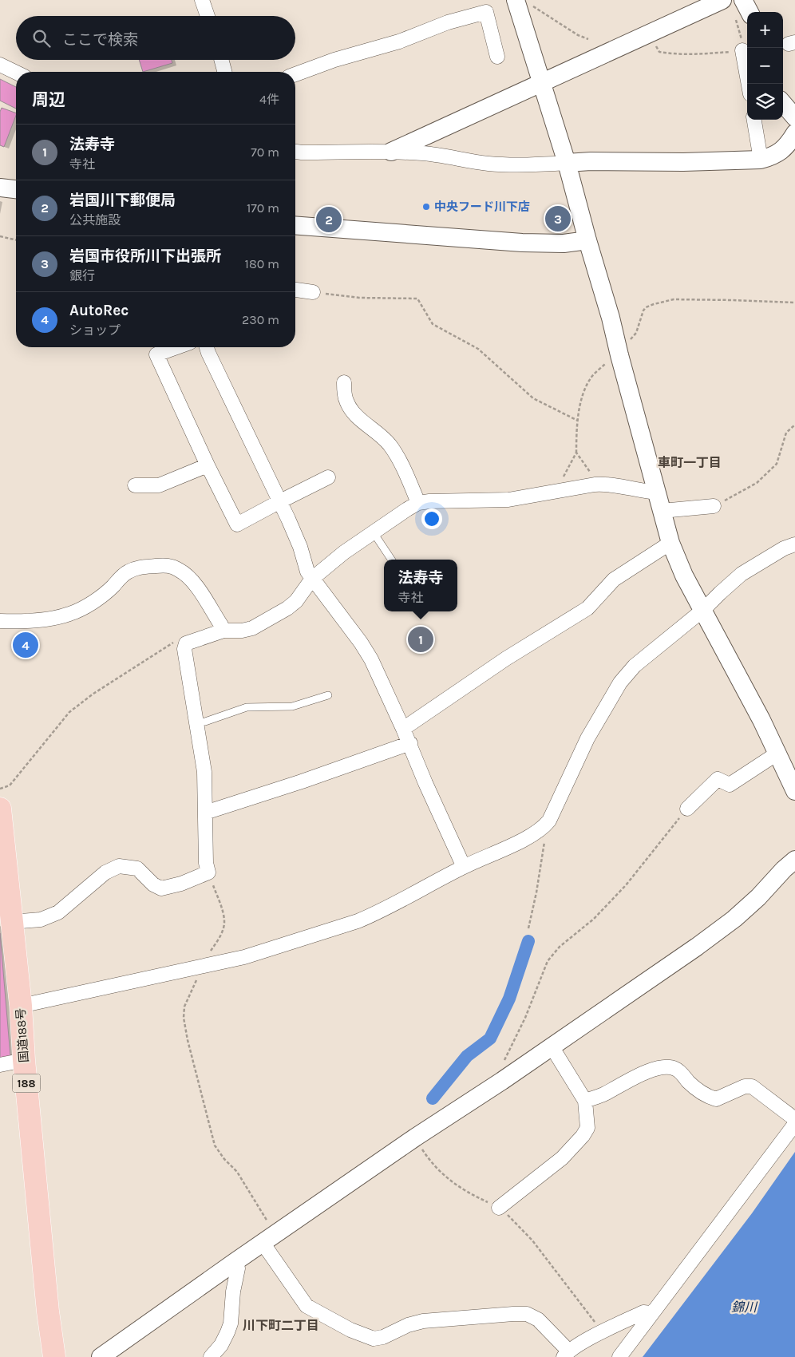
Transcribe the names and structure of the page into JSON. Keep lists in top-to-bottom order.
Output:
{
  "streets": {
    "highway": ["国道188号", "188"]
  },
  "districts": ["車町一丁目", "川下町二丁目"],
  "water": ["錦川"],
  "places": ["中央フード川下店"],
  "page": {
    "map_buttons": ["+", "−"],
    "search": "ここで検索",
    "heading": ["周辺", "4件"],
    "list": [
      {
        "mark": "1",
        "name": "法寿寺",
        "note": "寺社",
        "value": "70 m"
      },
      {
        "mark": "2",
        "name": "岩国川下郵便局",
        "note": "公共施設",
        "value": "170 m"
      },
      {
        "mark": "3",
        "name": "岩国市役所川下出張所",
        "note": "銀行",
        "value": "180 m"
      },
      {
        "mark": "4",
        "name": "AutoRec",
        "note": "ショップ",
        "value": "230 m"
      }
    ],
    "pins": [
      "3",
      "2",
      "1",
      "4"
    ],
    "popup": ["法寿寺", "寺社"]
  }
}
